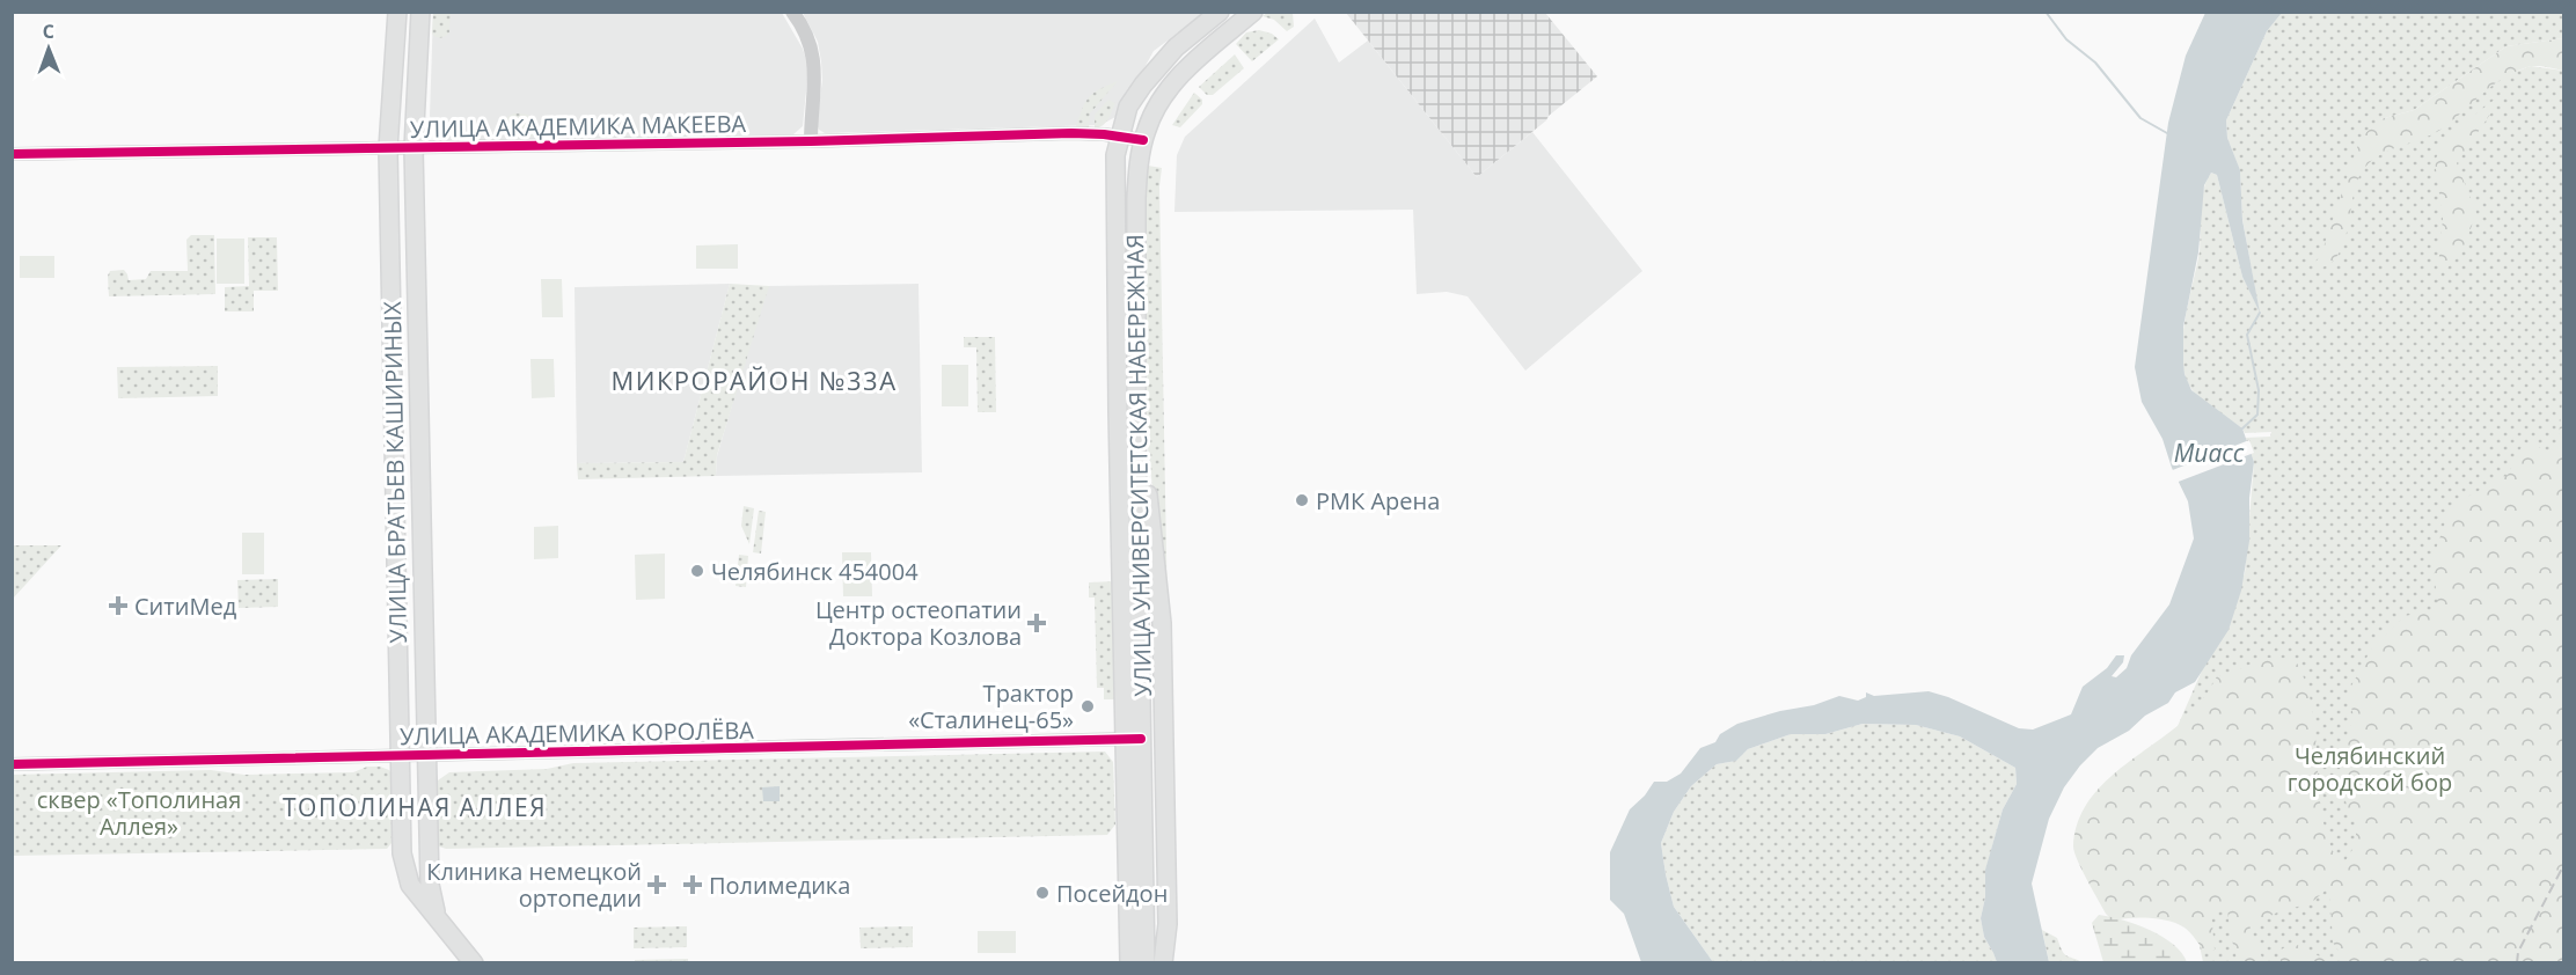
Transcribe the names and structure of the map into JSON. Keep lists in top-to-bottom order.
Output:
{
  "streets": {
    "main road": ["УЛИЦА УНИВЕРСИТЕТСКАЯ НАБЕРЕЖНАЯ", "УЛИЦА БРАТЬЕВ КАШИРИНЫХ"],
    "street": ["УЛИЦА АКАДЕМИКА МАКЕЕВА", "УЛИЦА АКАДЕМИКА КОРОЛЁВА"]
  },
  "crossings": [
    ["УЛИЦА АКАДЕМИКА МАКЕЕВА", "УЛИЦА УНИВЕРСИТЕТСКАЯ НАБЕРЕЖНАЯ"],
    ["УЛИЦА АКАДЕМИКА МАКЕЕВА", "УЛИЦА БРАТЬЕВ КАШИРИНЫХ"],
    ["УЛИЦА УНИВЕРСИТЕТСКАЯ НАБЕРЕЖНАЯ", "УЛИЦА АКАДЕМИКА КОРОЛЁВА"],
    ["УЛИЦА БРАТЬЕВ КАШИРИНЫХ", "УЛИЦА АКАДЕМИКА КОРОЛЁВА"]
  ],
  "districts": ["МИКРОРАЙОН №33А", "ТОПОЛИНАЯ АЛЛЕЯ"],
  "water": ["Миасс"],
  "parks": ["Челябинский городской бор", "сквер «Тополиная Аллея»"],
  "places": {
    "other": [
      "РМК Арена",
      "Челябинск 454004",
      "Трактор «Сталинец-65»",
      "Посейдон"
    ],
    "health": [
      "СитиМед",
      "Центр остеопатии Доктора Козлова",
      "Клиника немецкой ортопедии",
      "Полимедика"
    ]
  },
  "north": "top"
}
